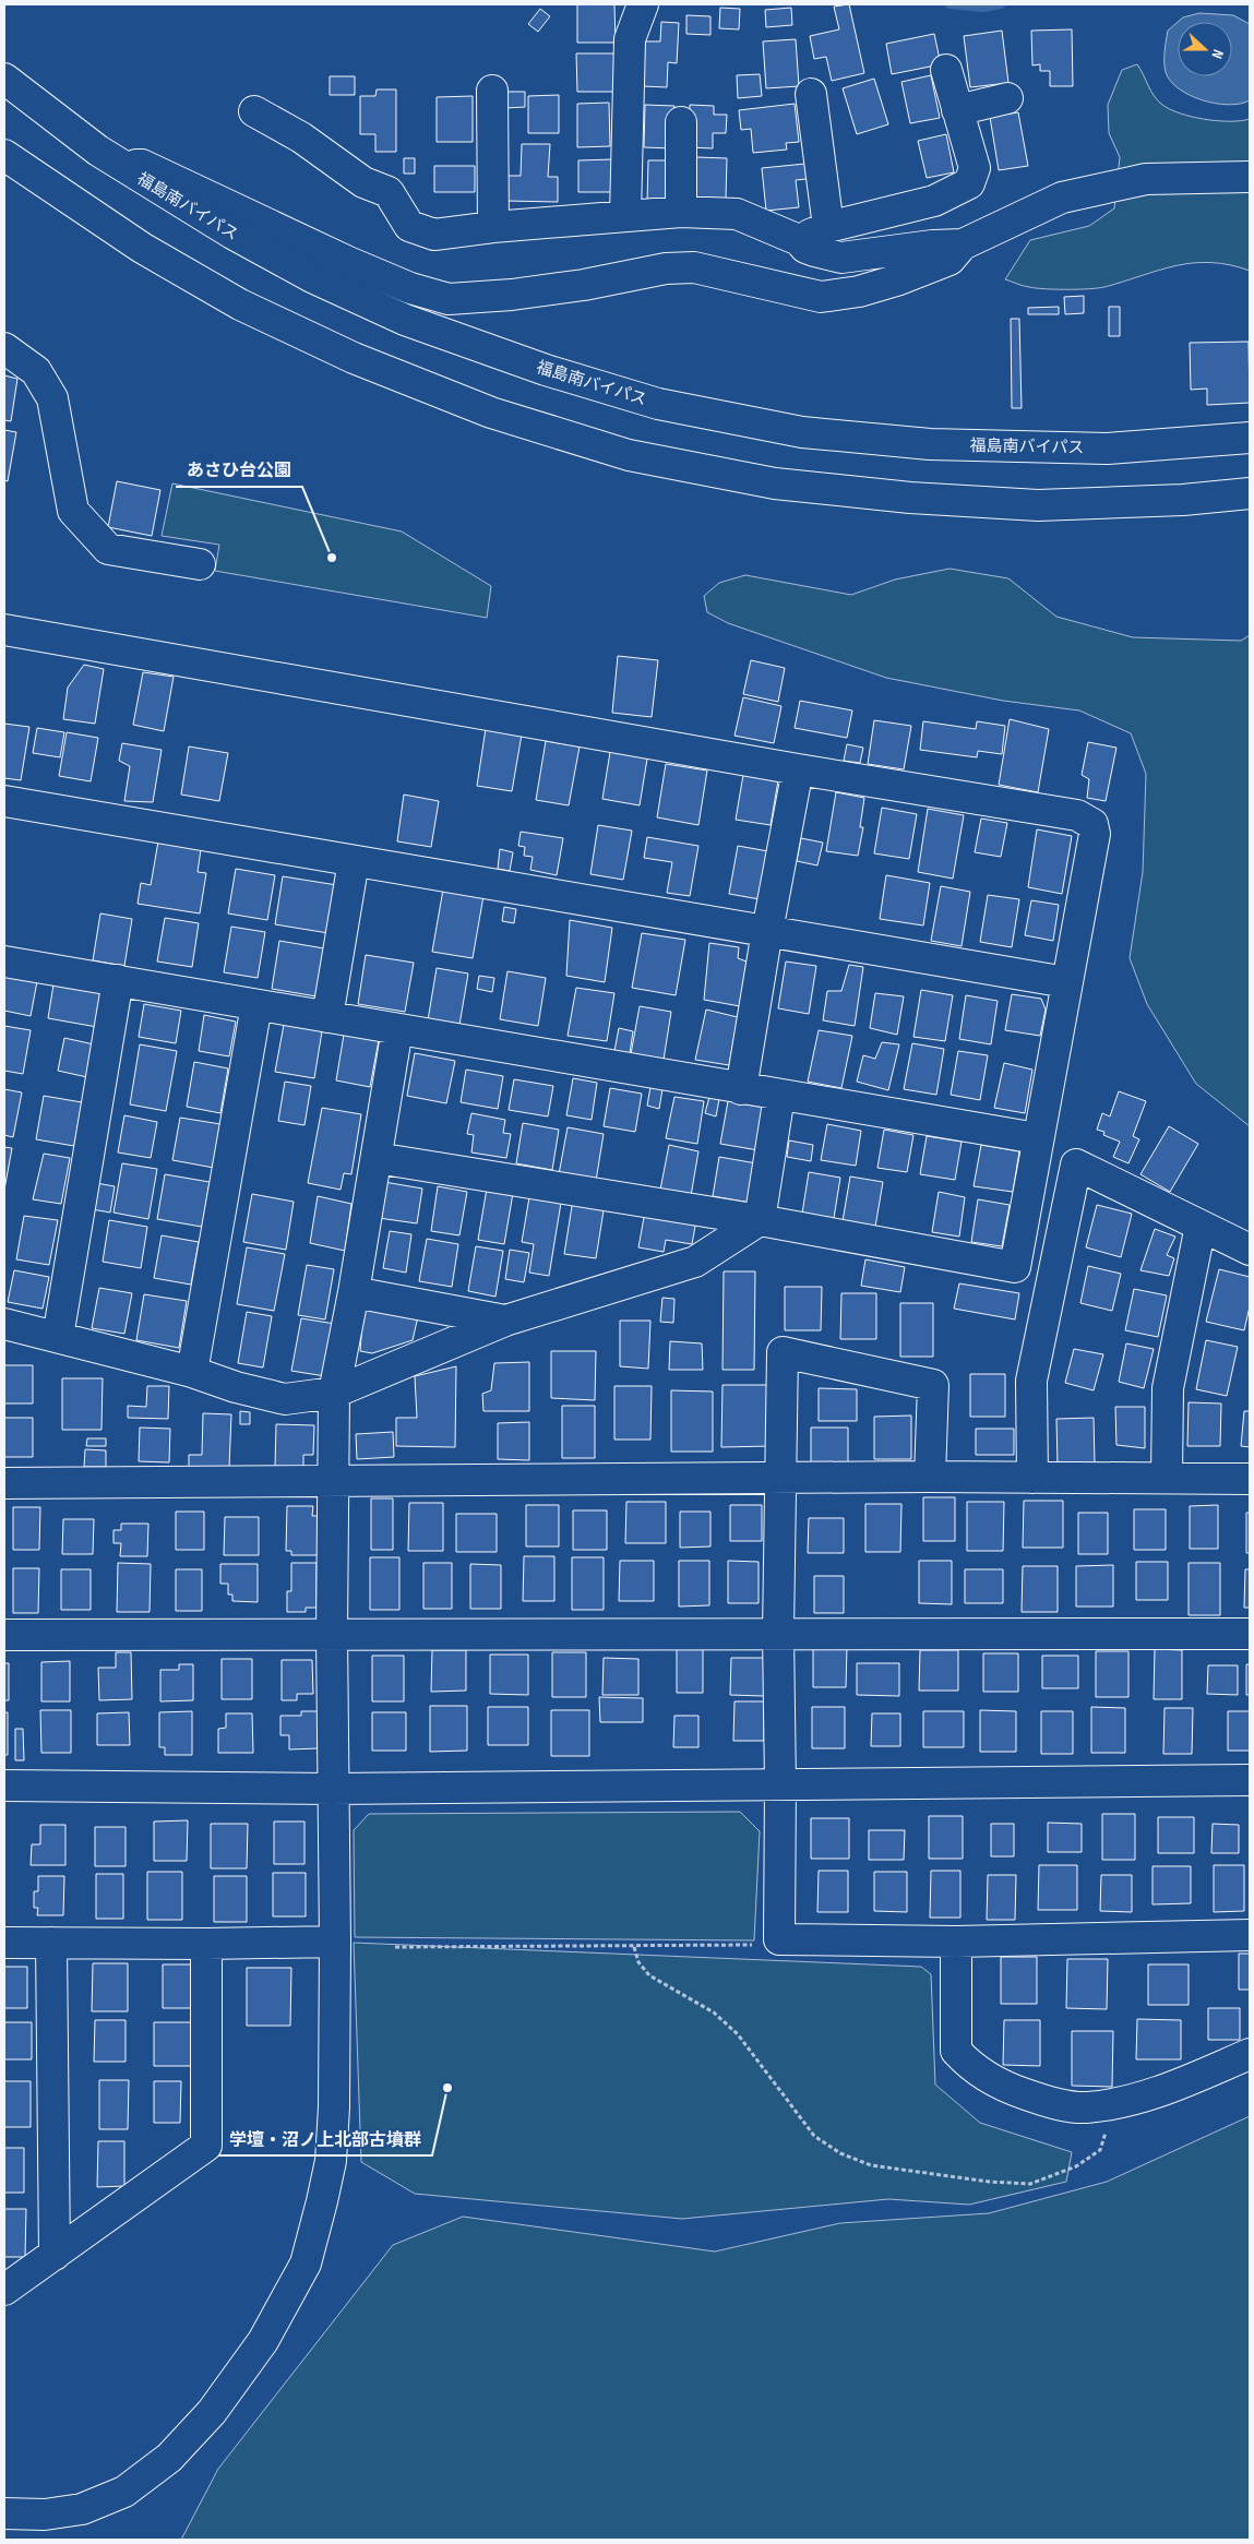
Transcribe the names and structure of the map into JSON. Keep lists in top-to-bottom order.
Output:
{
  "streets": {
    "main road": ["福島南バイパス"]
  },
  "places": ["あさひ台公園", "学壇・沼ノ上北部古墳群"],
  "north": "right"
}
